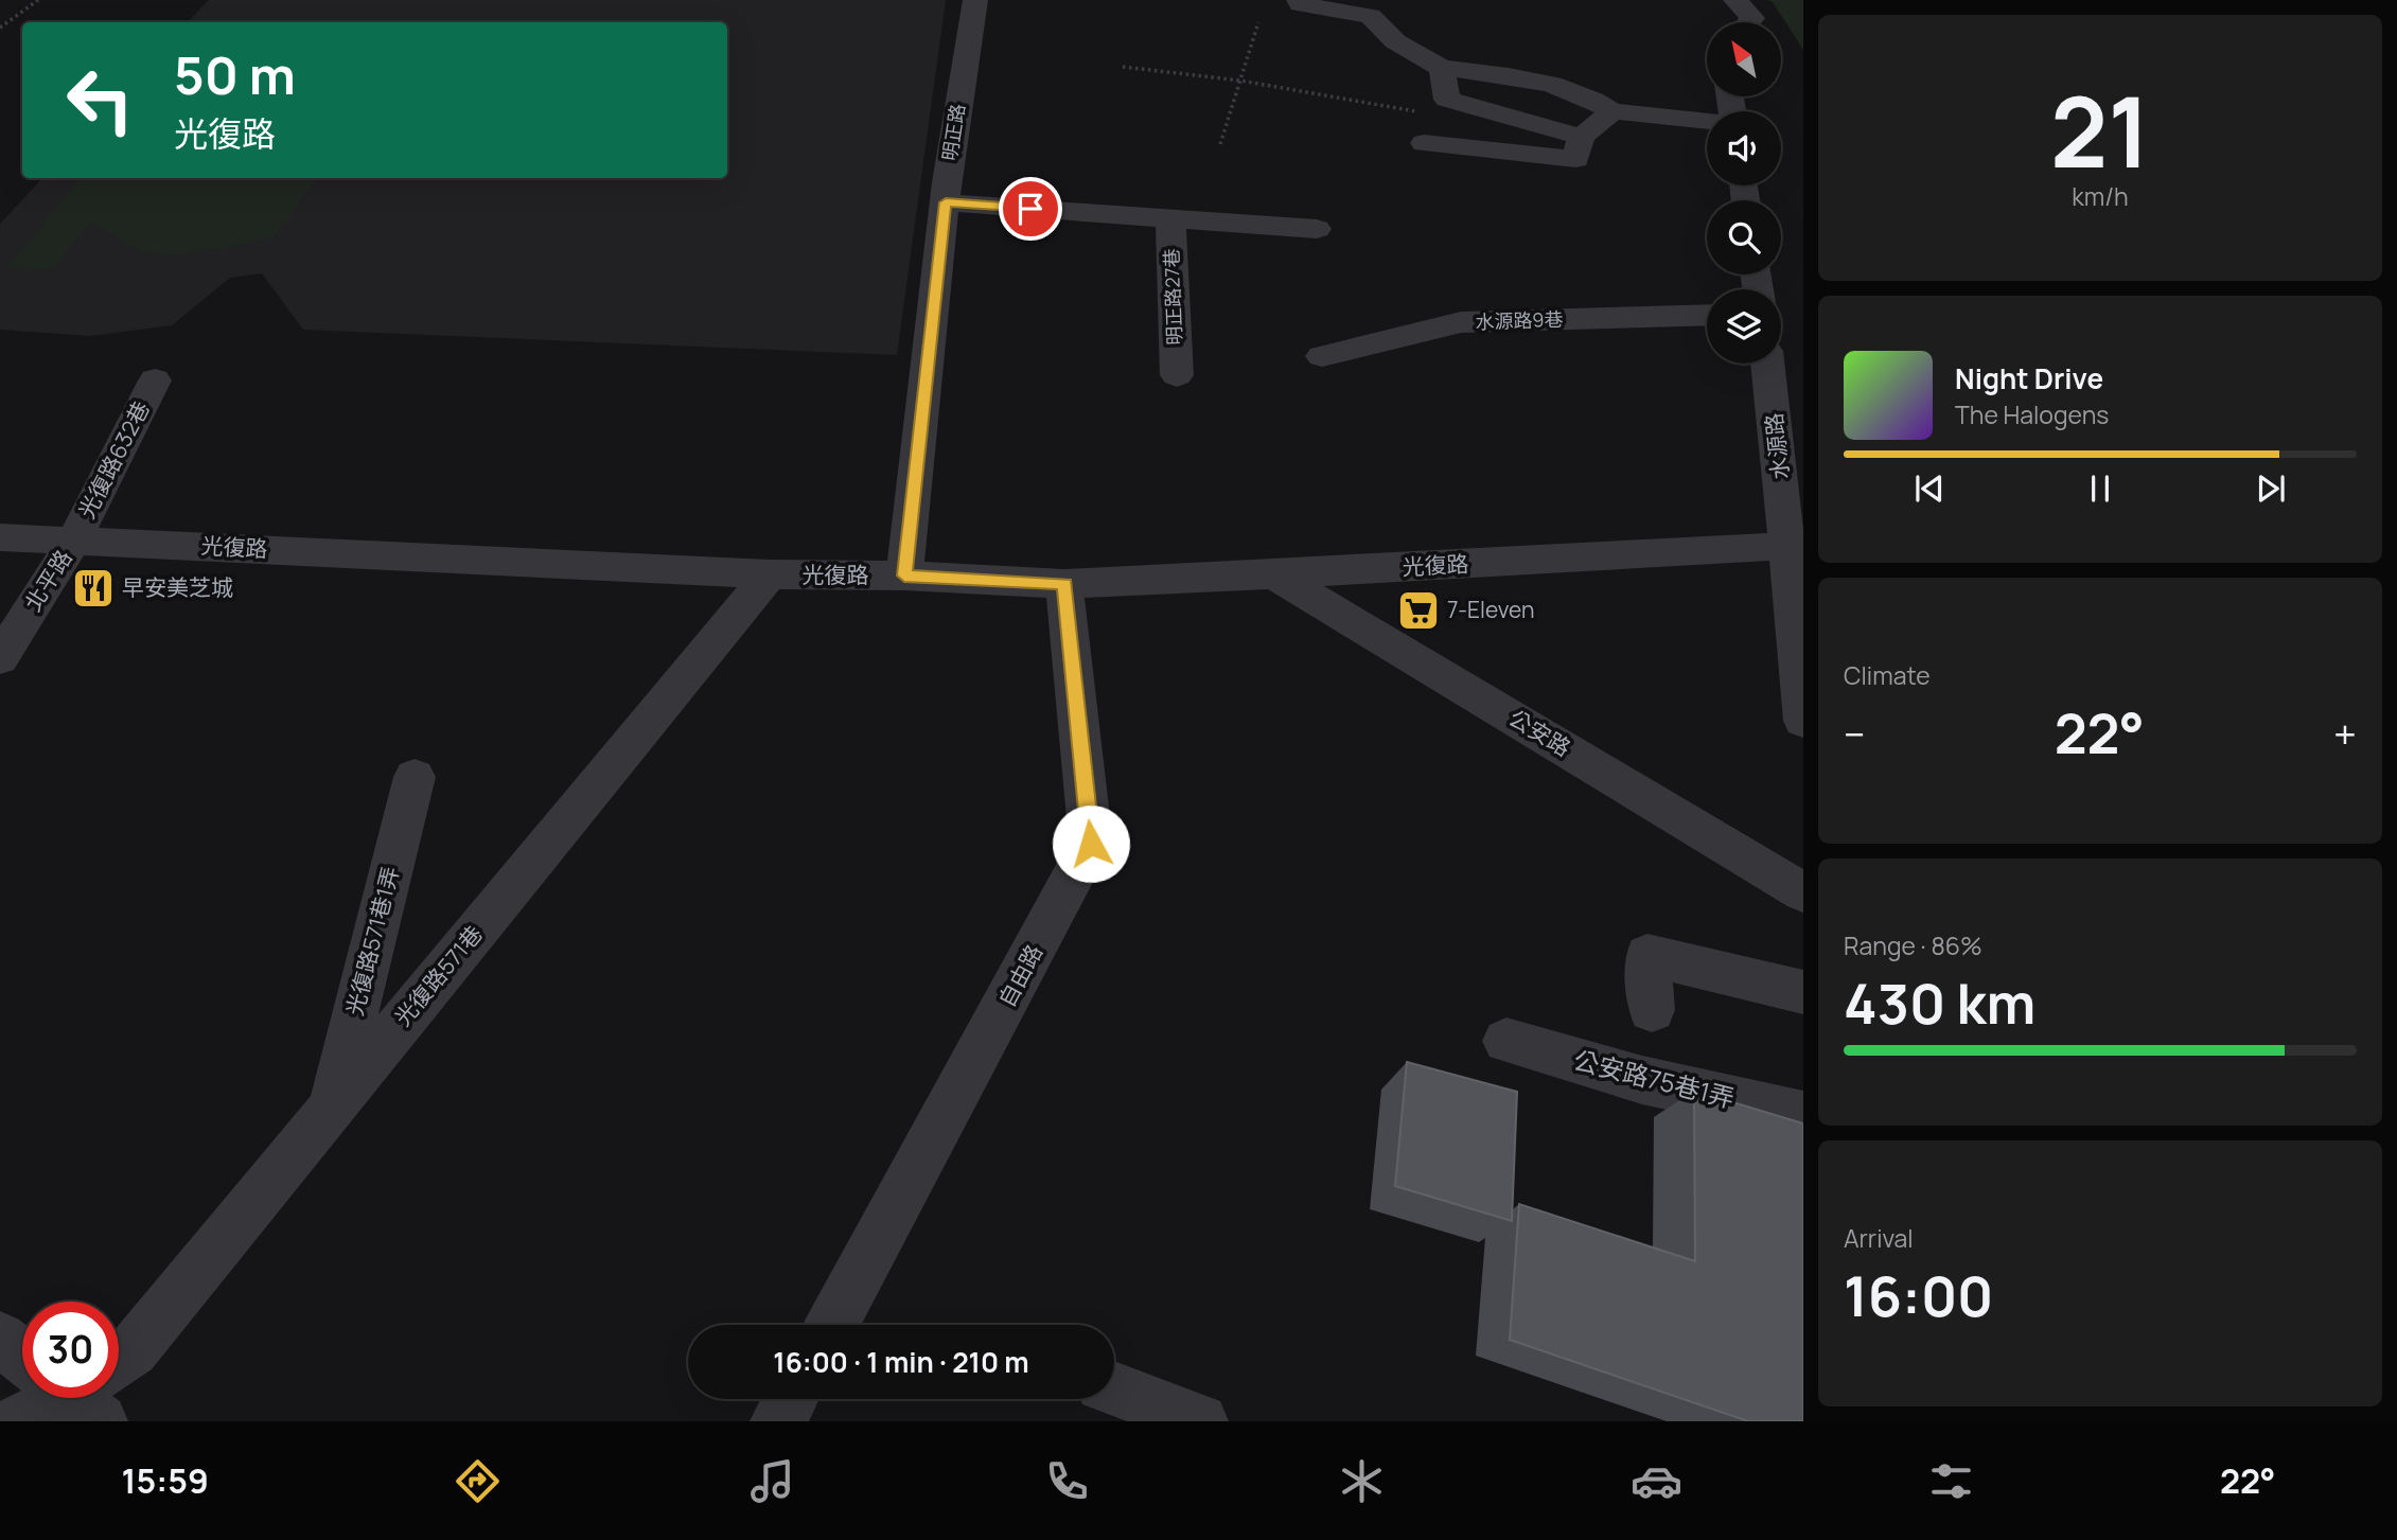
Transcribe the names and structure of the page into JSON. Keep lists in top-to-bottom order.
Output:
{
  "streets": {
    "street": [
      "明正路",
      "明正路27巷",
      "水源路9巷",
      "水源路",
      "光復路632巷",
      "光復路",
      "北平路",
      "公安路",
      "光復路571巷1弄",
      "光復路571巷",
      "自由路",
      "公安路75巷1弄"
    ]
  },
  "crossings": [
    ["明正路", "明正路27巷"],
    ["明正路", "光復路"],
    ["水源路", "光復路"],
    ["光復路632巷", "光復路"],
    ["光復路632巷", "北平路"],
    ["光復路", "北平路"],
    ["光復路", "公安路"],
    ["光復路", "光復路571巷"],
    ["光復路", "自由路"],
    ["光復路571巷1弄", "光復路571巷"]
  ],
  "places": {
    "restaurant": ["早安美芝城"],
    "supermarket": ["7-Eleven"]
  },
  "north": "top left",
  "page": {
    "tile": [
      ["21", "km/h"],
      "Climate",
      ["Range · 86%", "430 km"],
      ["Arrival", "16:00"]
    ],
    "turn": ["50 m", "光復路"],
    "song": ["Night Drive", "The Halogens"],
    "heat": ["−", "22°", "+"],
    "limit": "30",
    "trip": "16:00 · 1 min · 210 m",
    "tabs": ["15:59", "22°"]
  }
}
